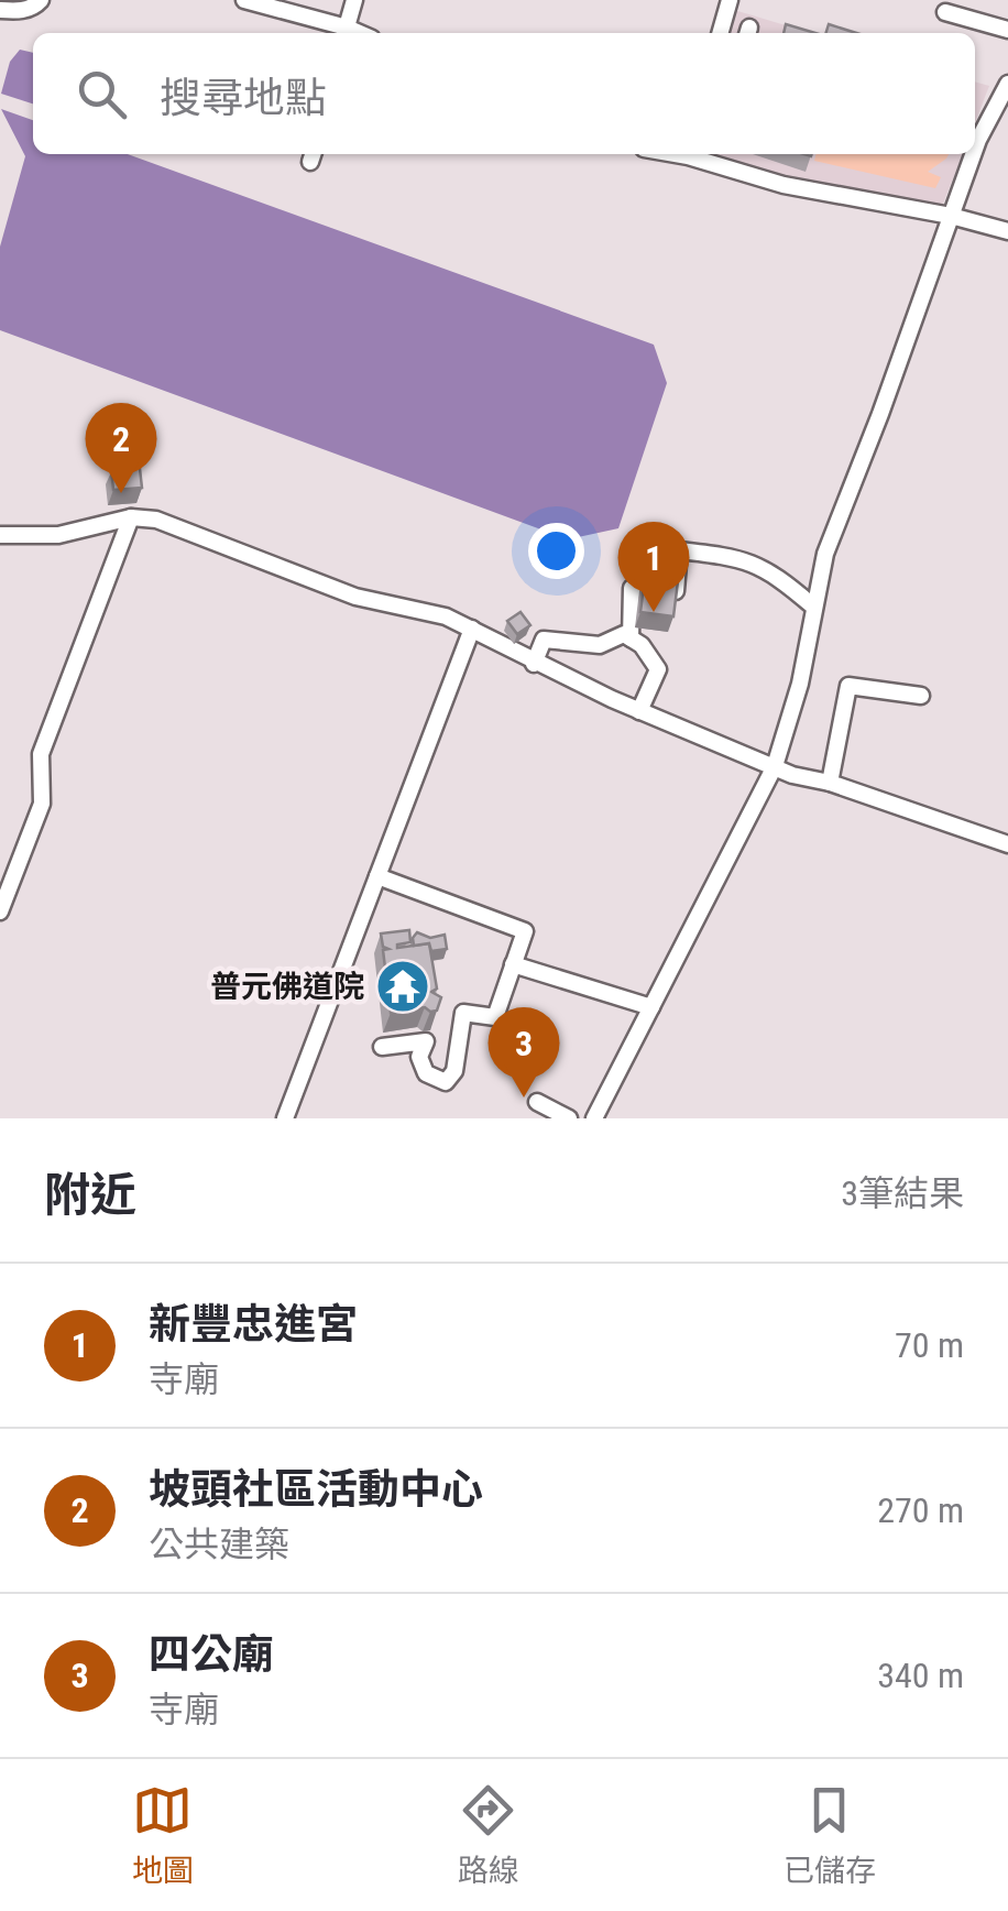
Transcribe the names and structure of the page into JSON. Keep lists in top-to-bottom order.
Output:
{
  "places": {
    "temple": ["普元佛道院"]
  },
  "page": {
    "search": "搜尋地點",
    "pins": ["2", "1", "3"],
    "heading": ["附近", "3筆結果"],
    "list": [
      {
        "mark": "1",
        "name": "新豐忠進宮",
        "note": "寺廟",
        "value": "70 m"
      },
      {
        "mark": "2",
        "name": "坡頭社區活動中心",
        "note": "公共建築",
        "value": "270 m"
      },
      {
        "mark": "3",
        "name": "四公廟",
        "note": "寺廟",
        "value": "340 m"
      }
    ],
    "nav": ["地圖", "路線", "已儲存"]
  }
}
